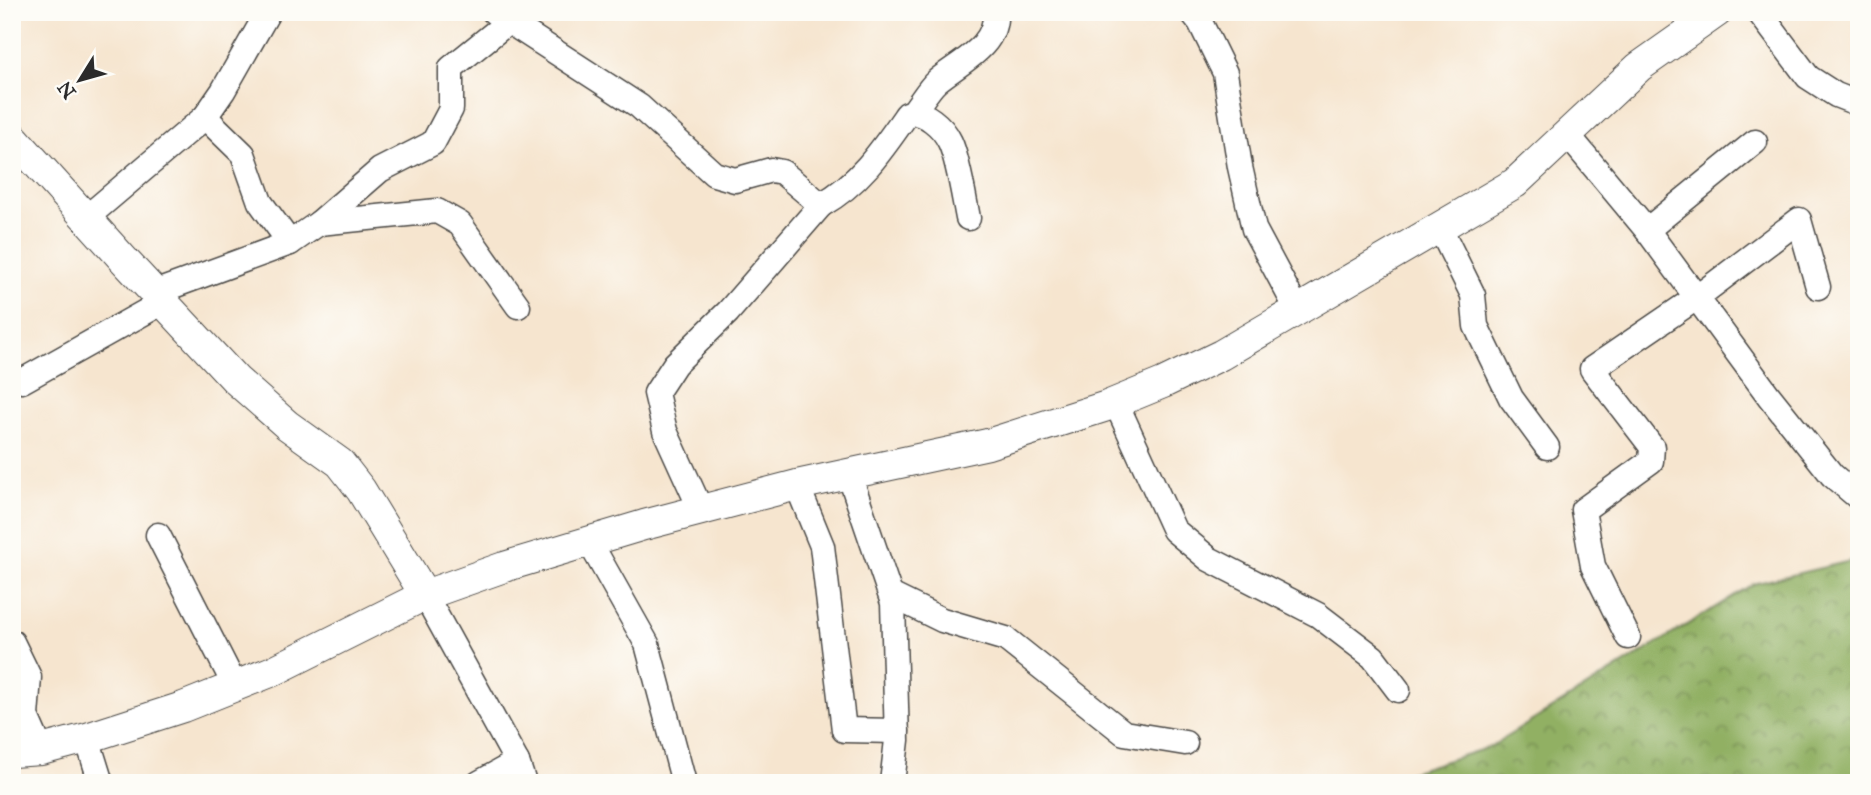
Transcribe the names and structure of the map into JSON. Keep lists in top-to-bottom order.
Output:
{
  "north": "bottom left"
}
